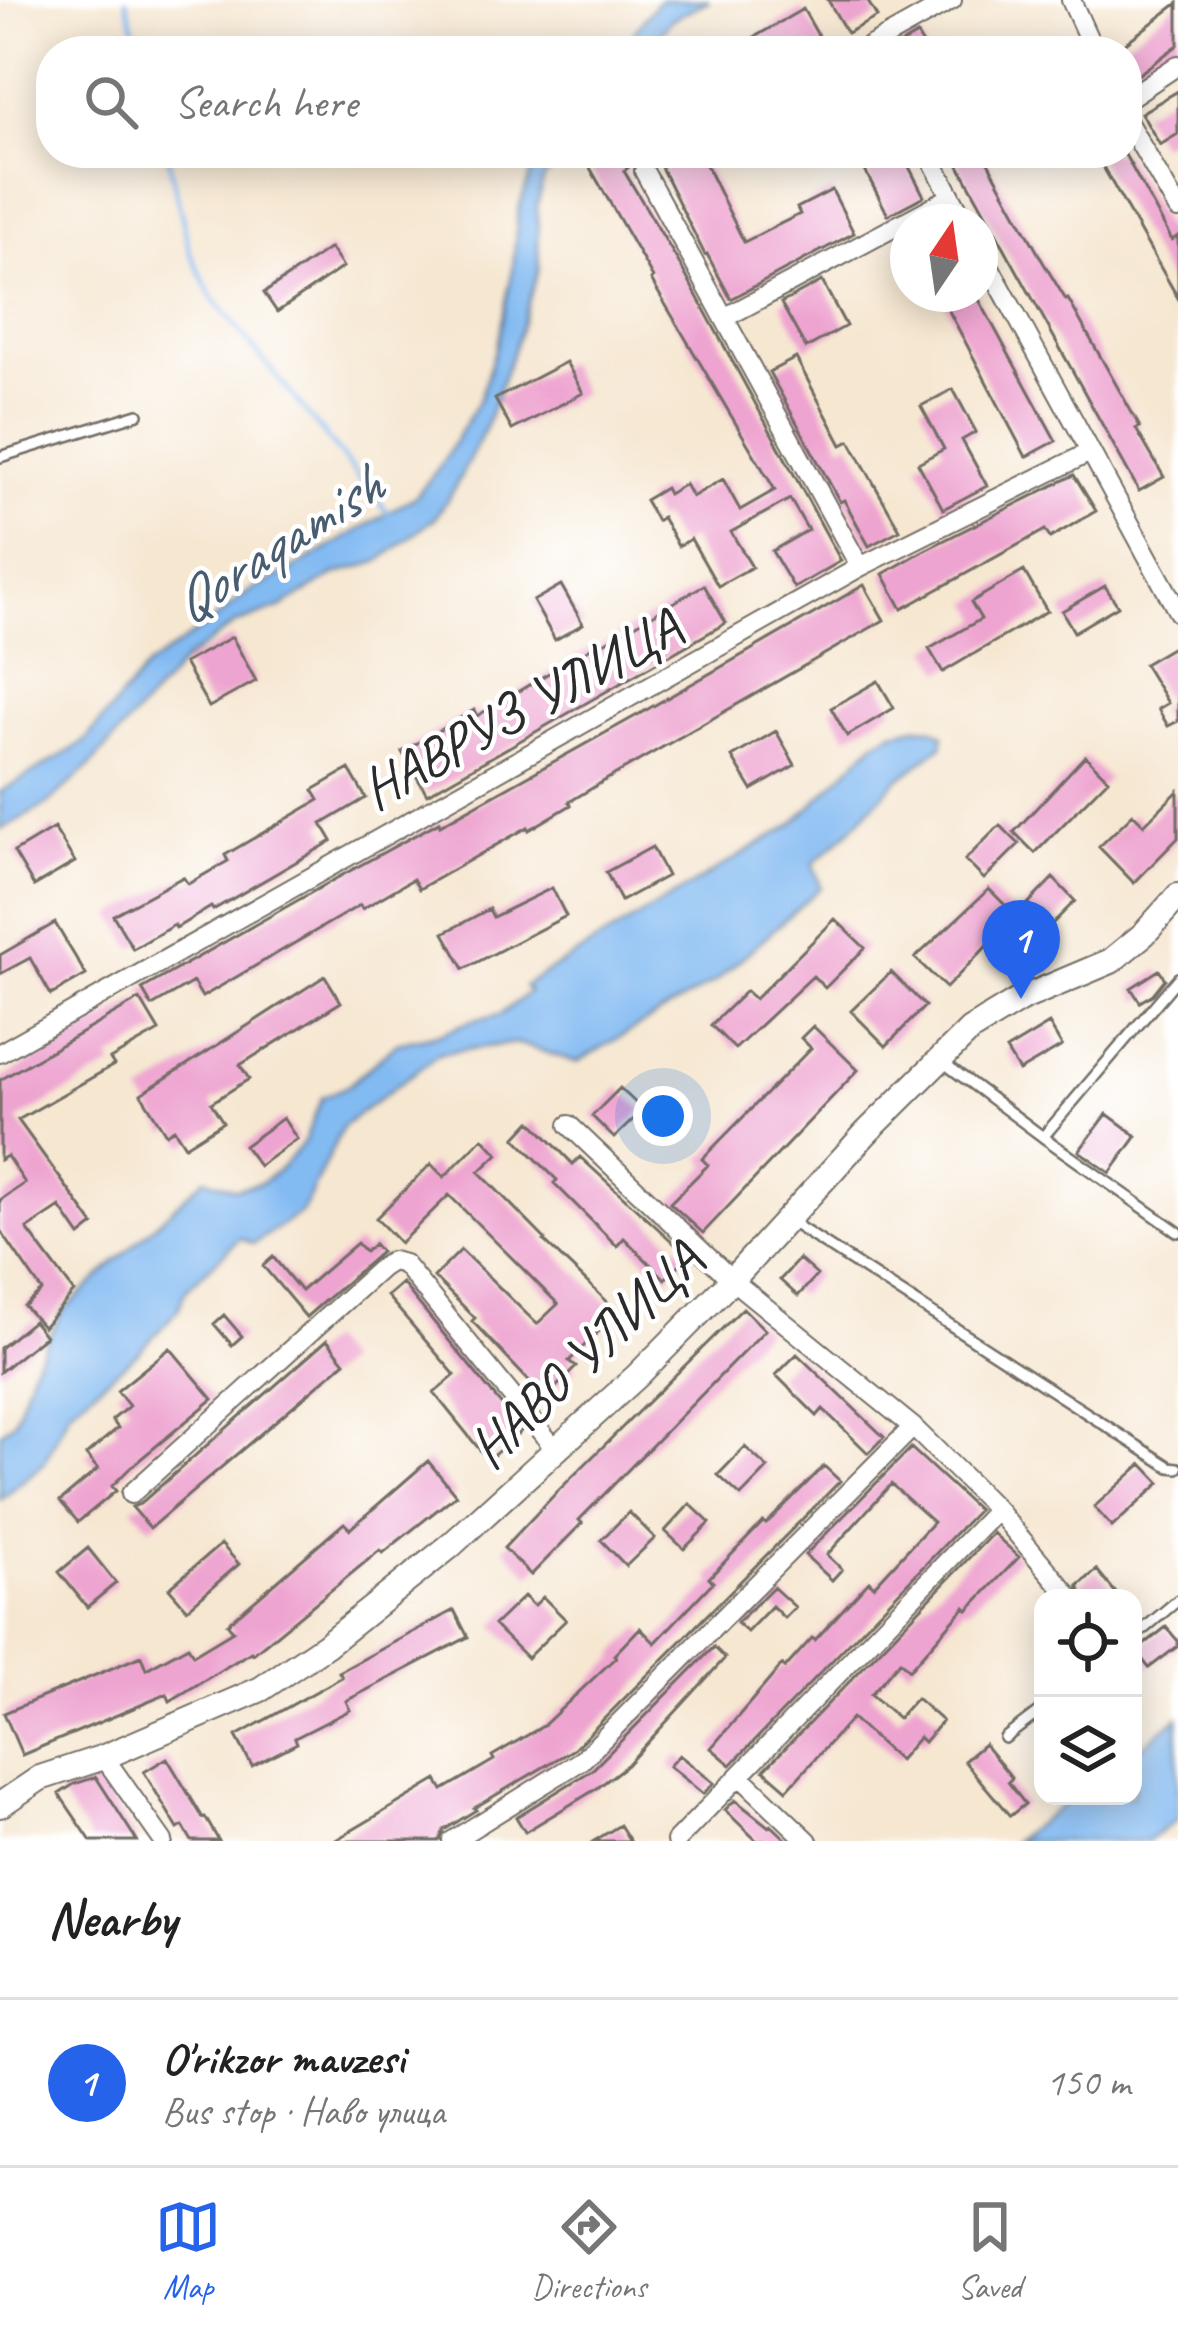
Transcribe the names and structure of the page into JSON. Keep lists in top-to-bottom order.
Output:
{
  "streets": {
    "street": ["НАВРУЗ УЛИЦА", "НАВО УЛИЦА"]
  },
  "water": ["Qoraqamish"],
  "north": "top",
  "page": {
    "search": "Search here",
    "pins": "1",
    "heading": "Nearby",
    "list": [
      {
        "mark": "1",
        "name": "O'rikzor mavzesi",
        "note": "Bus stop · Наво улица",
        "value": "150 m"
      }
    ],
    "nav": ["Map", "Directions", "Saved"]
  }
}
